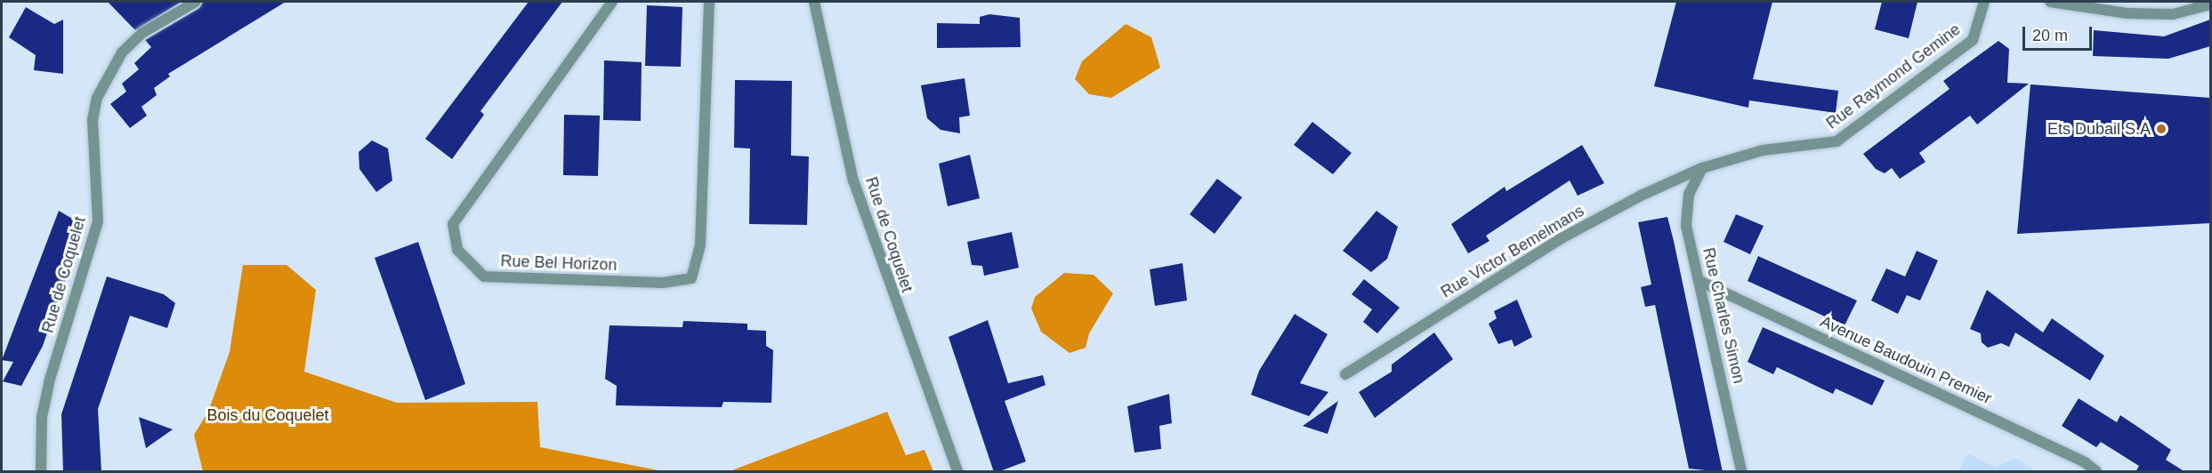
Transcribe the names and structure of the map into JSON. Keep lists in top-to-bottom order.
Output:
{
  "streets": {
    "street": [
      "Rue Raymond Gemine",
      "Rue de Coquelet",
      "Rue Victor Bemelmans",
      "Rue Bel Horizon",
      "Rue Charles Simon",
      "Avenue Baudouin Premier"
    ]
  },
  "crossings": [
    ["Rue Raymond Gemine", "Rue Victor Bemelmans"],
    ["Rue Raymond Gemine", "Rue Charles Simon"],
    ["Rue Victor Bemelmans", "Rue Charles Simon"],
    ["Rue Charles Simon", "Avenue Baudouin Premier"]
  ],
  "parks": ["Bois du Coquelet"],
  "places": ["Ets Dubail S.A"],
  "scale_bar": "20 m"
}
